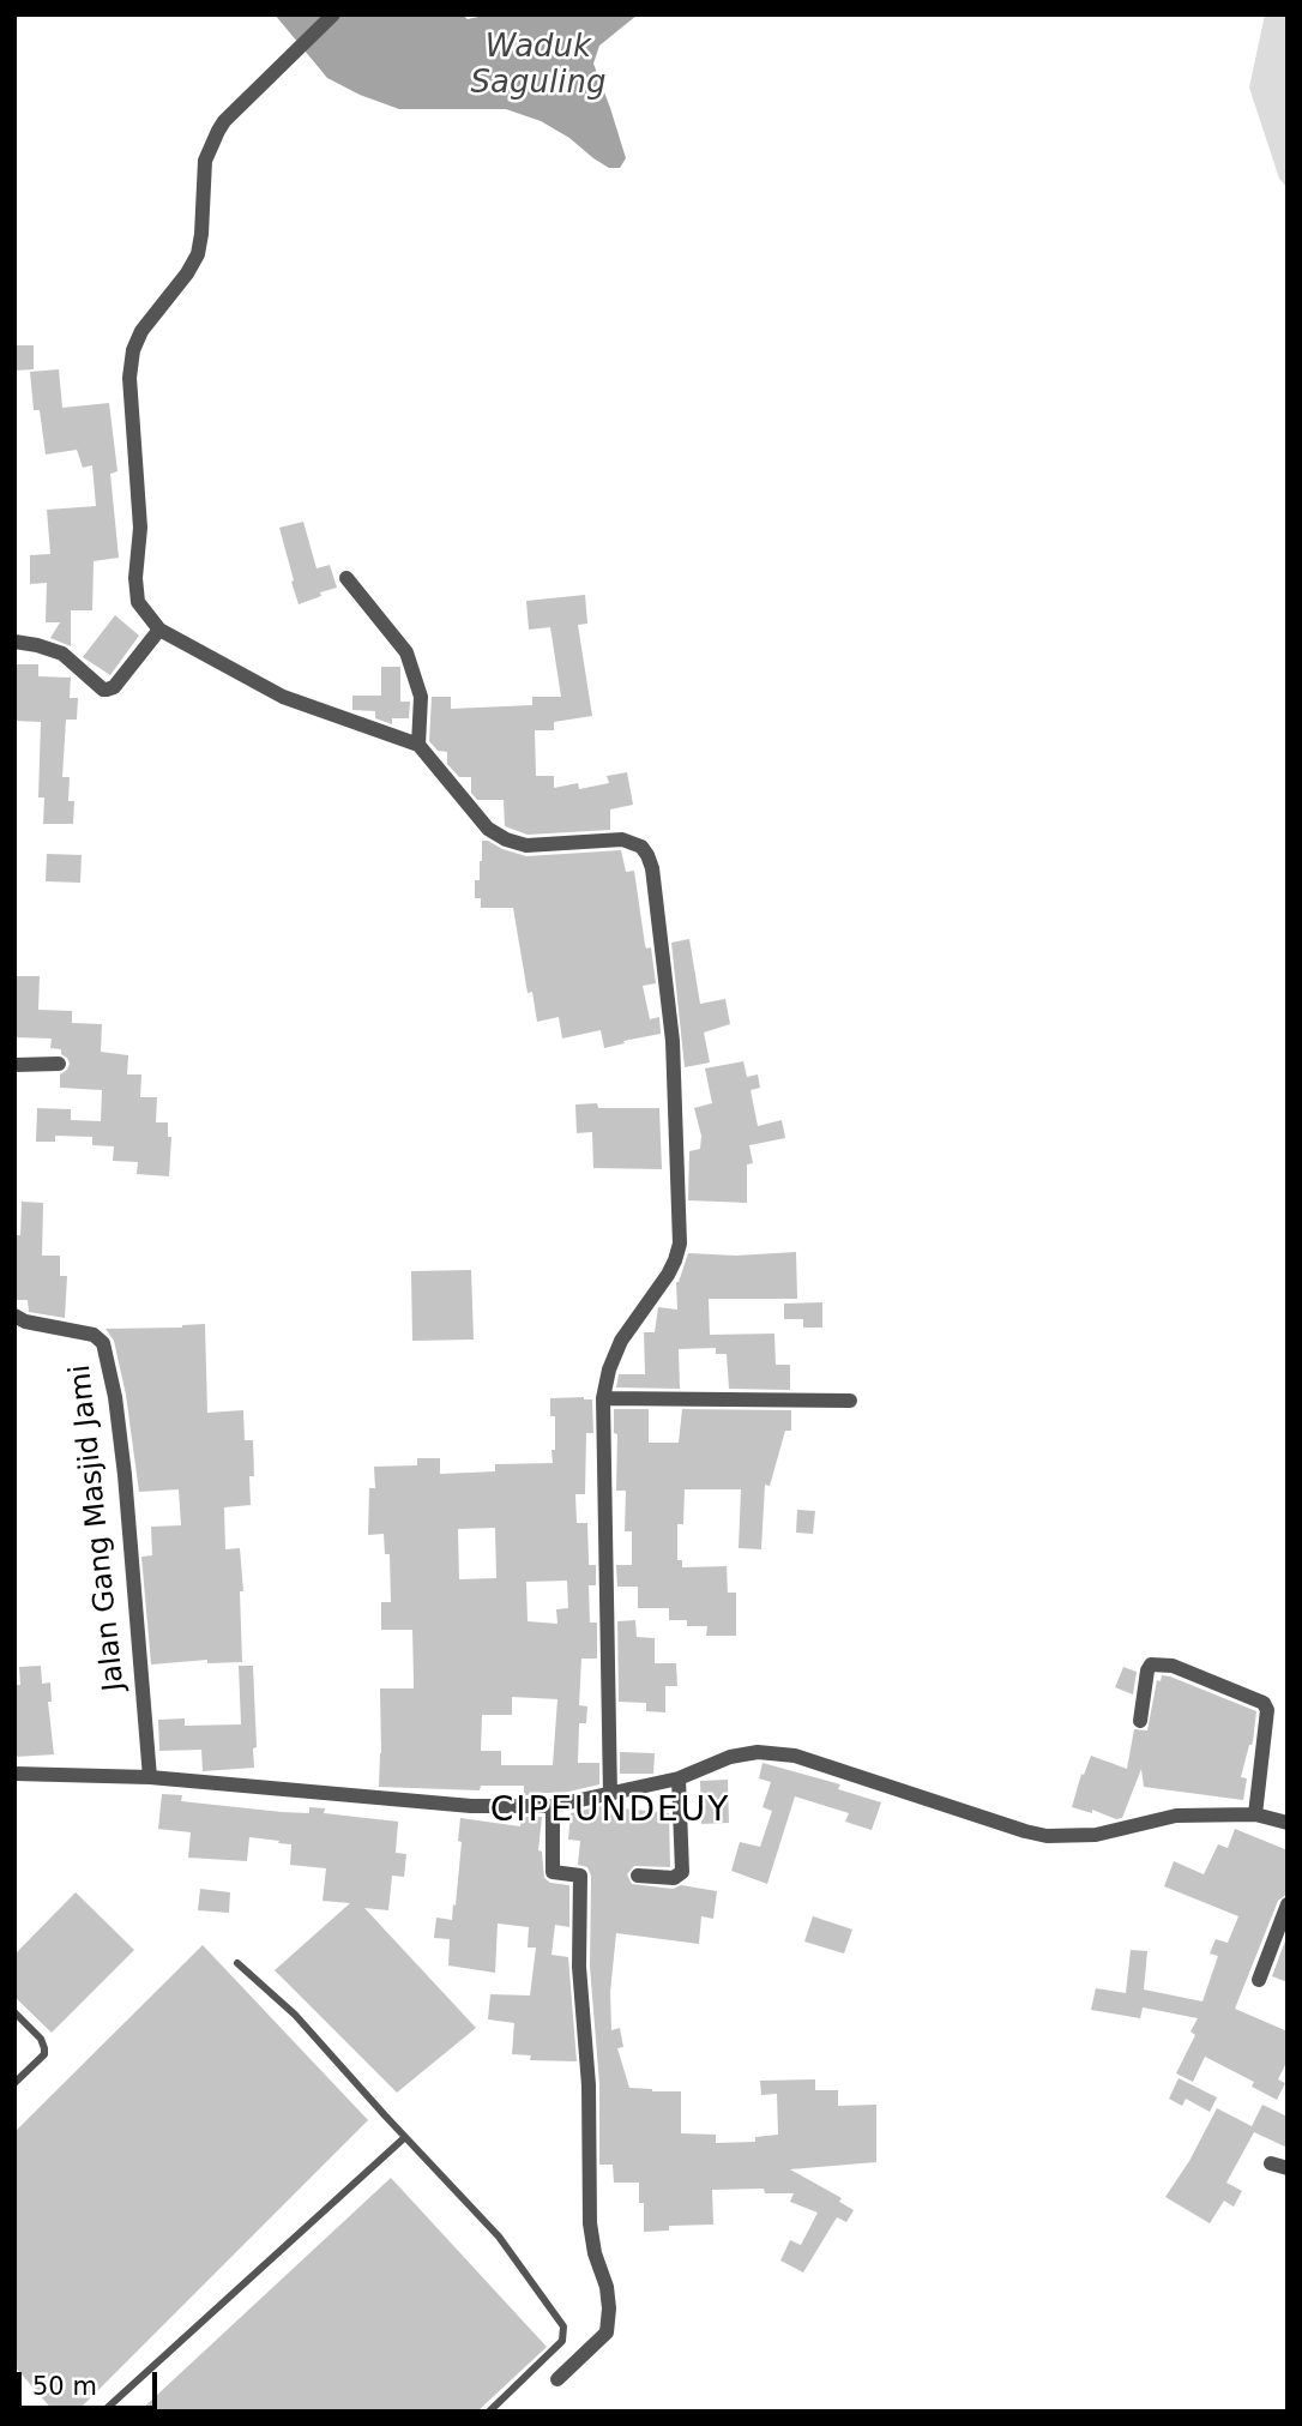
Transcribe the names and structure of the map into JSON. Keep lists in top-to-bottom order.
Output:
{
  "streets": {
    "street": ["Jalan Gang Masjid Jami"]
  },
  "districts": ["CIPEUNDEUY"],
  "water": ["Waduk Saguling"],
  "scale_bar": "50 m"
}
